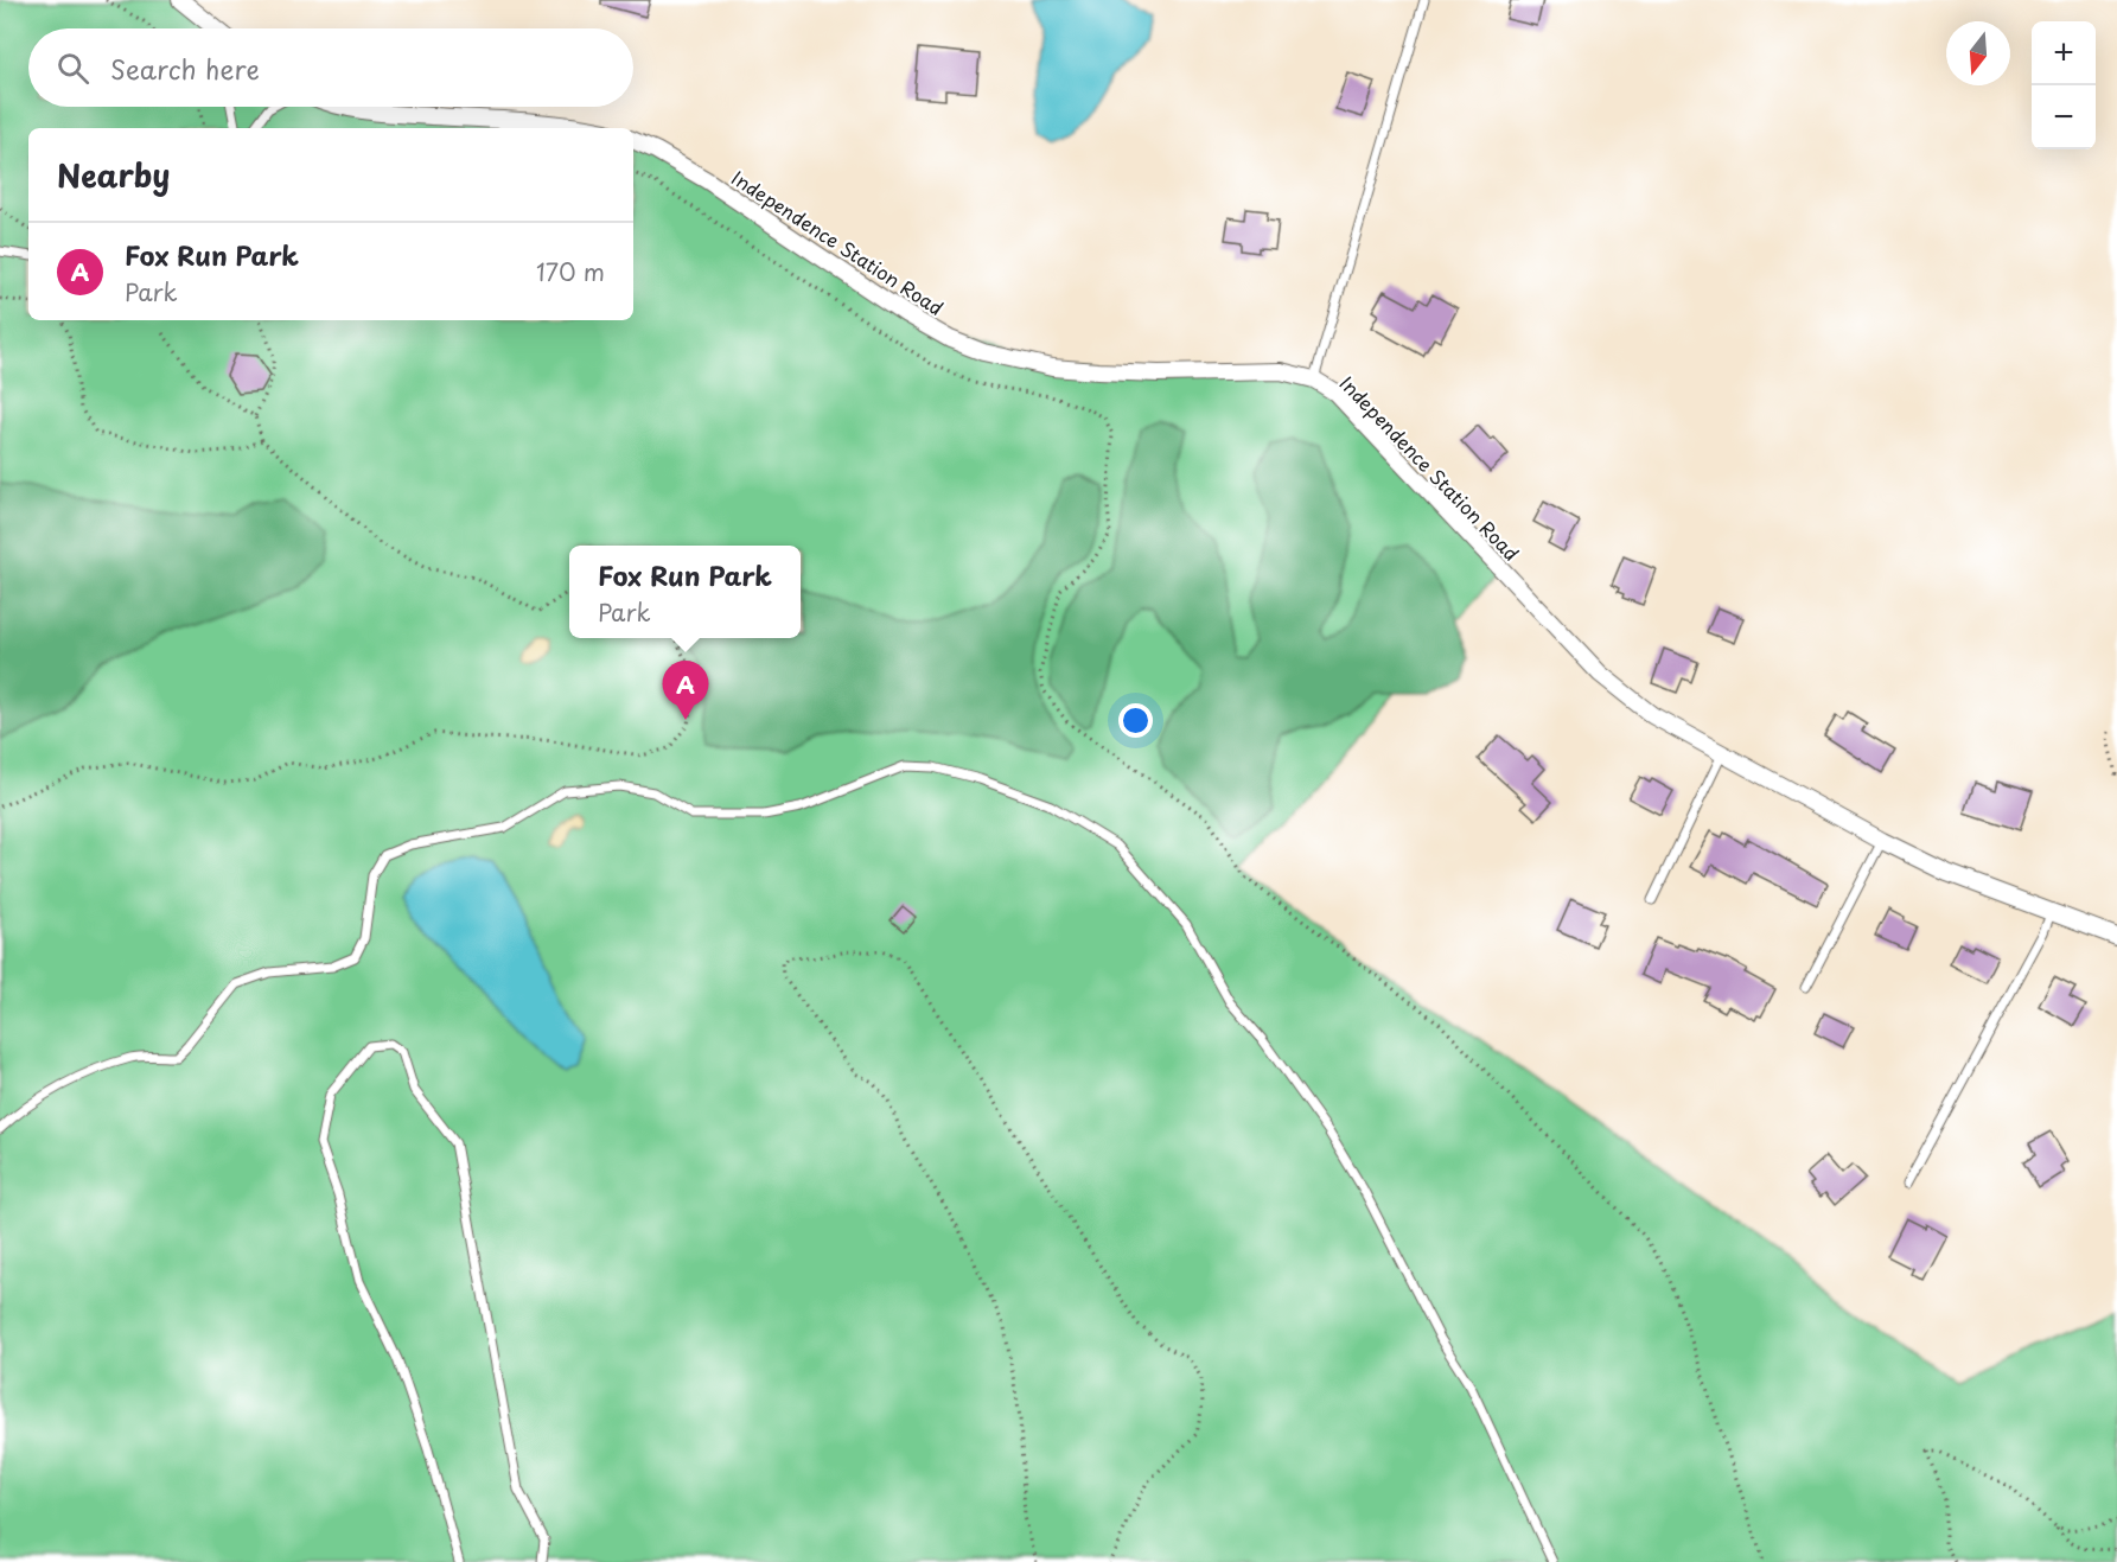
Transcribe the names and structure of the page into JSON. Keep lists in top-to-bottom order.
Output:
{
  "streets": {
    "street": ["Independence Station Road"]
  },
  "north": "bottom",
  "page": {
    "map_buttons": ["+", "−"],
    "search": "Search here",
    "heading": "Nearby",
    "list": [
      {
        "mark": "A",
        "name": "Fox Run Park",
        "note": "Park",
        "value": "170 m"
      }
    ],
    "popup": ["Fox Run Park", "Park"],
    "pins": "A"
  }
}
